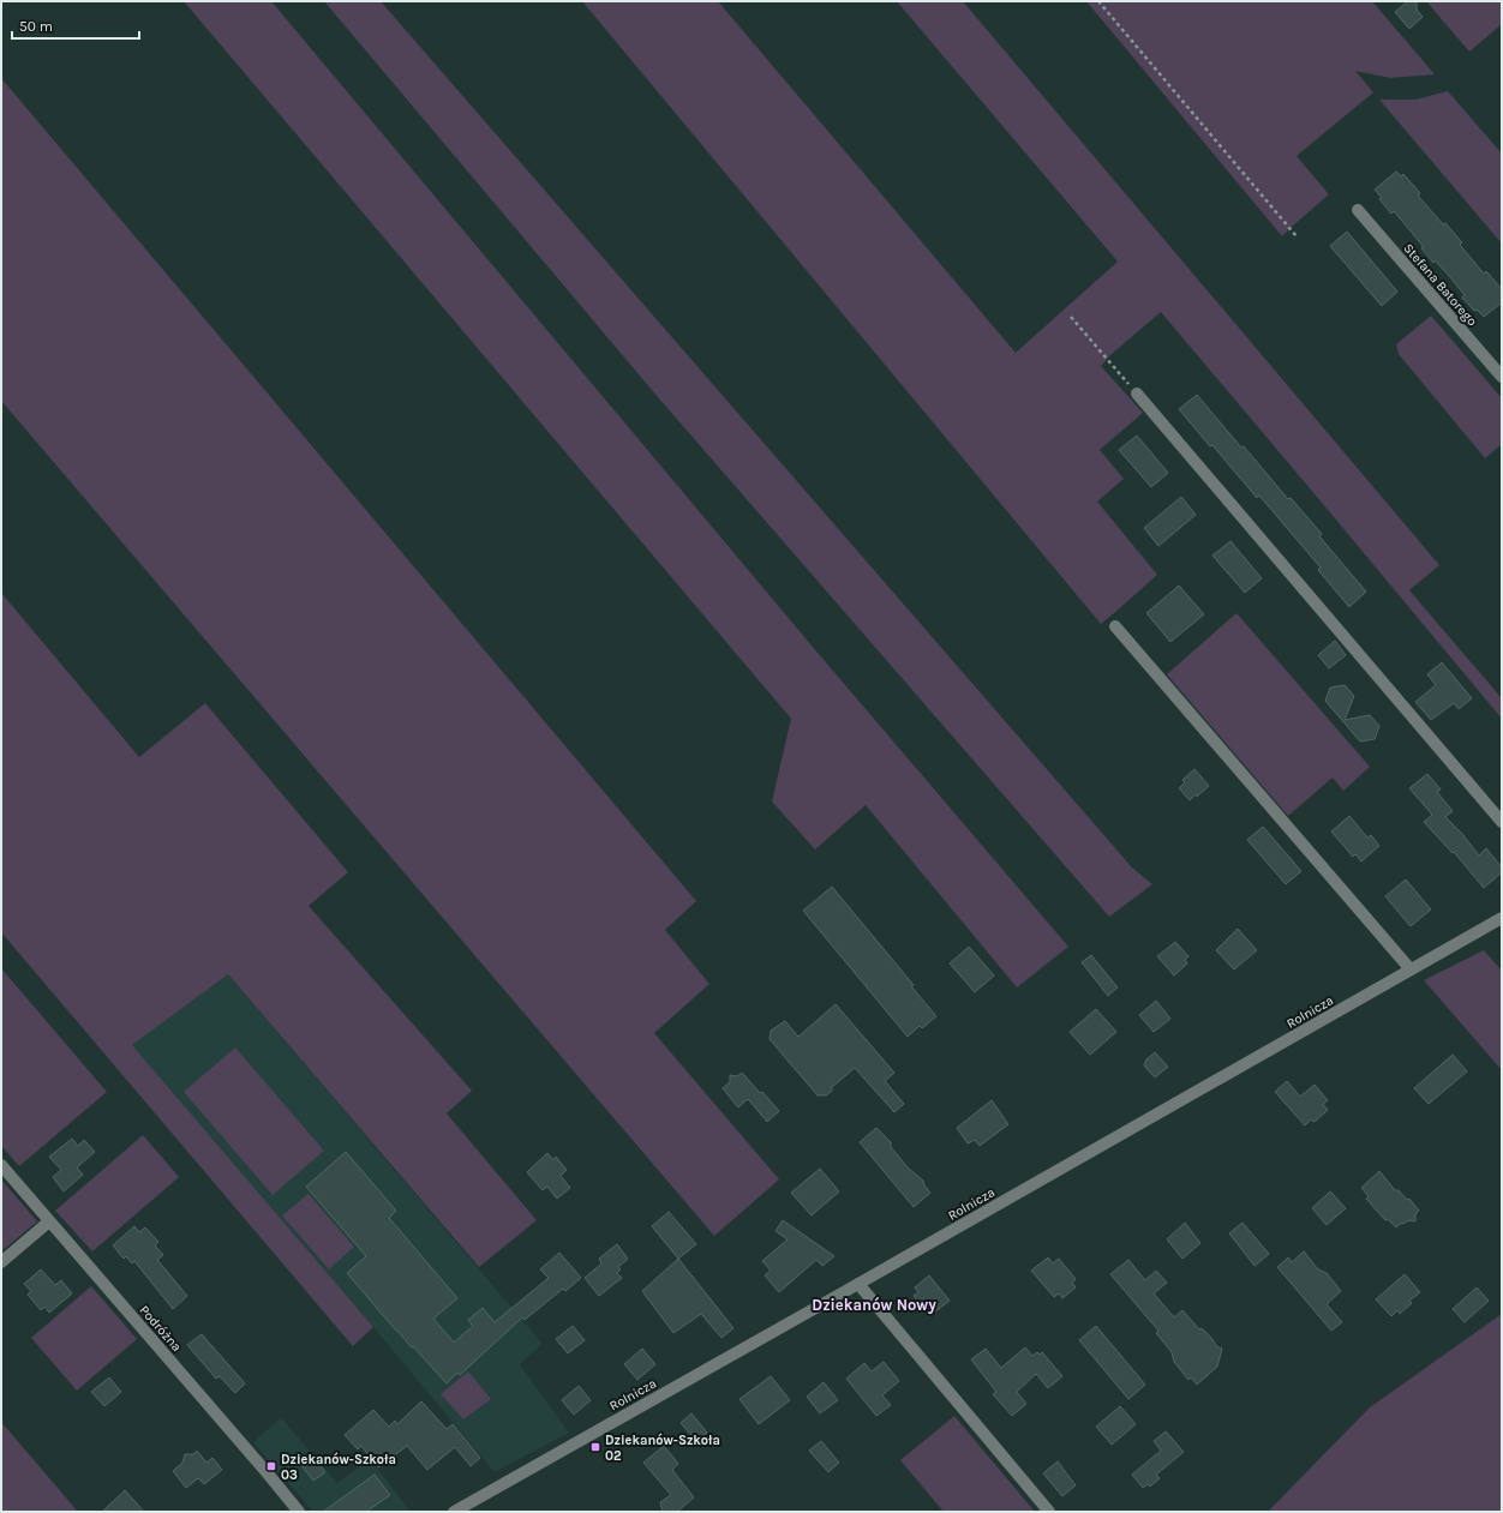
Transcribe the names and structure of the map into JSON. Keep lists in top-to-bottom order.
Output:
{
  "streets": {
    "street": ["Stefana Batorego", "Rolnicza", "Podróżna"]
  },
  "districts": ["Dziekanów Nowy"],
  "places": {
    "transit": ["Dziekanów-Szkoła 02", "Dziekanów-Szkoła 03"]
  },
  "scale_bar": "50 m"
}
